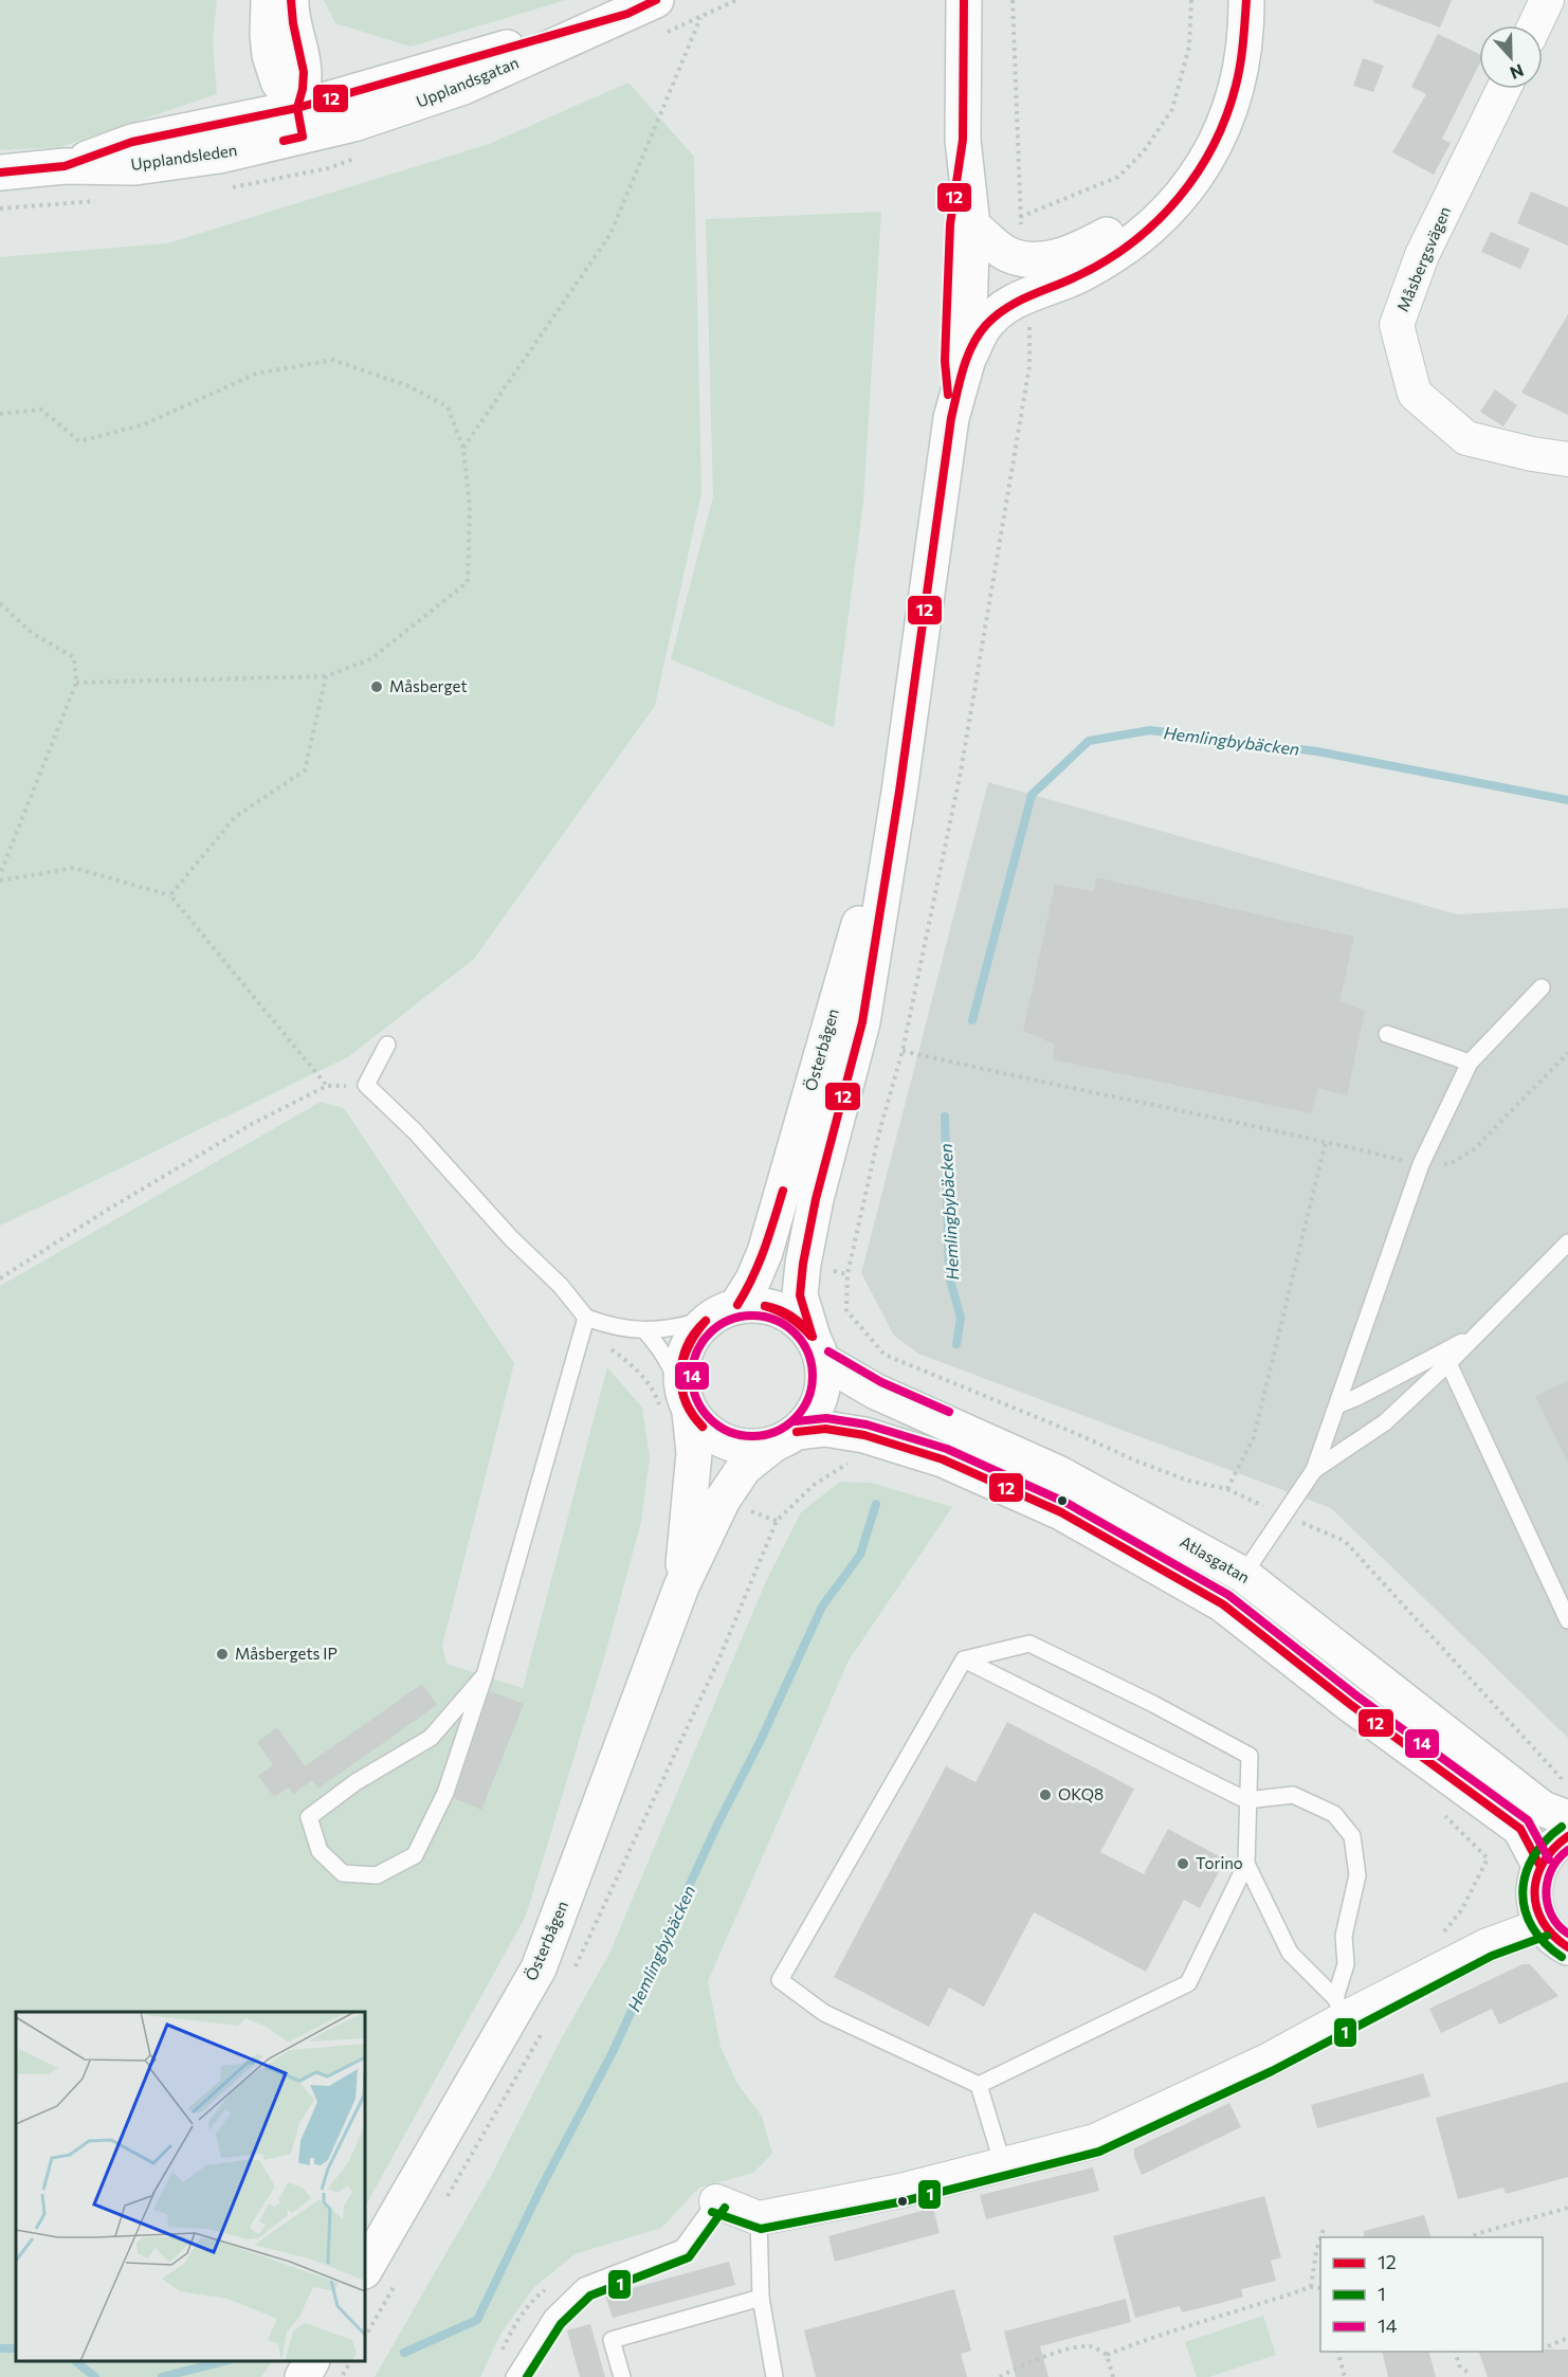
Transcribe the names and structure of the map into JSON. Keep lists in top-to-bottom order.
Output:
{
  "streets": {
    "main road": [
      "Upplandsgatan",
      "Upplandsleden",
      "Österbågen",
      "Atlasgatan"
    ],
    "street": ["Måsbergsvägen"]
  },
  "crossings": [
    ["Upplandsgatan", "Upplandsleden"],
    ["Österbågen", "Atlasgatan"]
  ],
  "water": ["Hemlingbybäcken"],
  "places": [
    "Måsberget",
    "Måsbergets IP",
    "OKQ8",
    "Torino"
  ],
  "lines": ["transit line 12", "transit line 14", "transit line 1"],
  "legend": ["12", "1", "14"],
  "north": "bottom"
}
